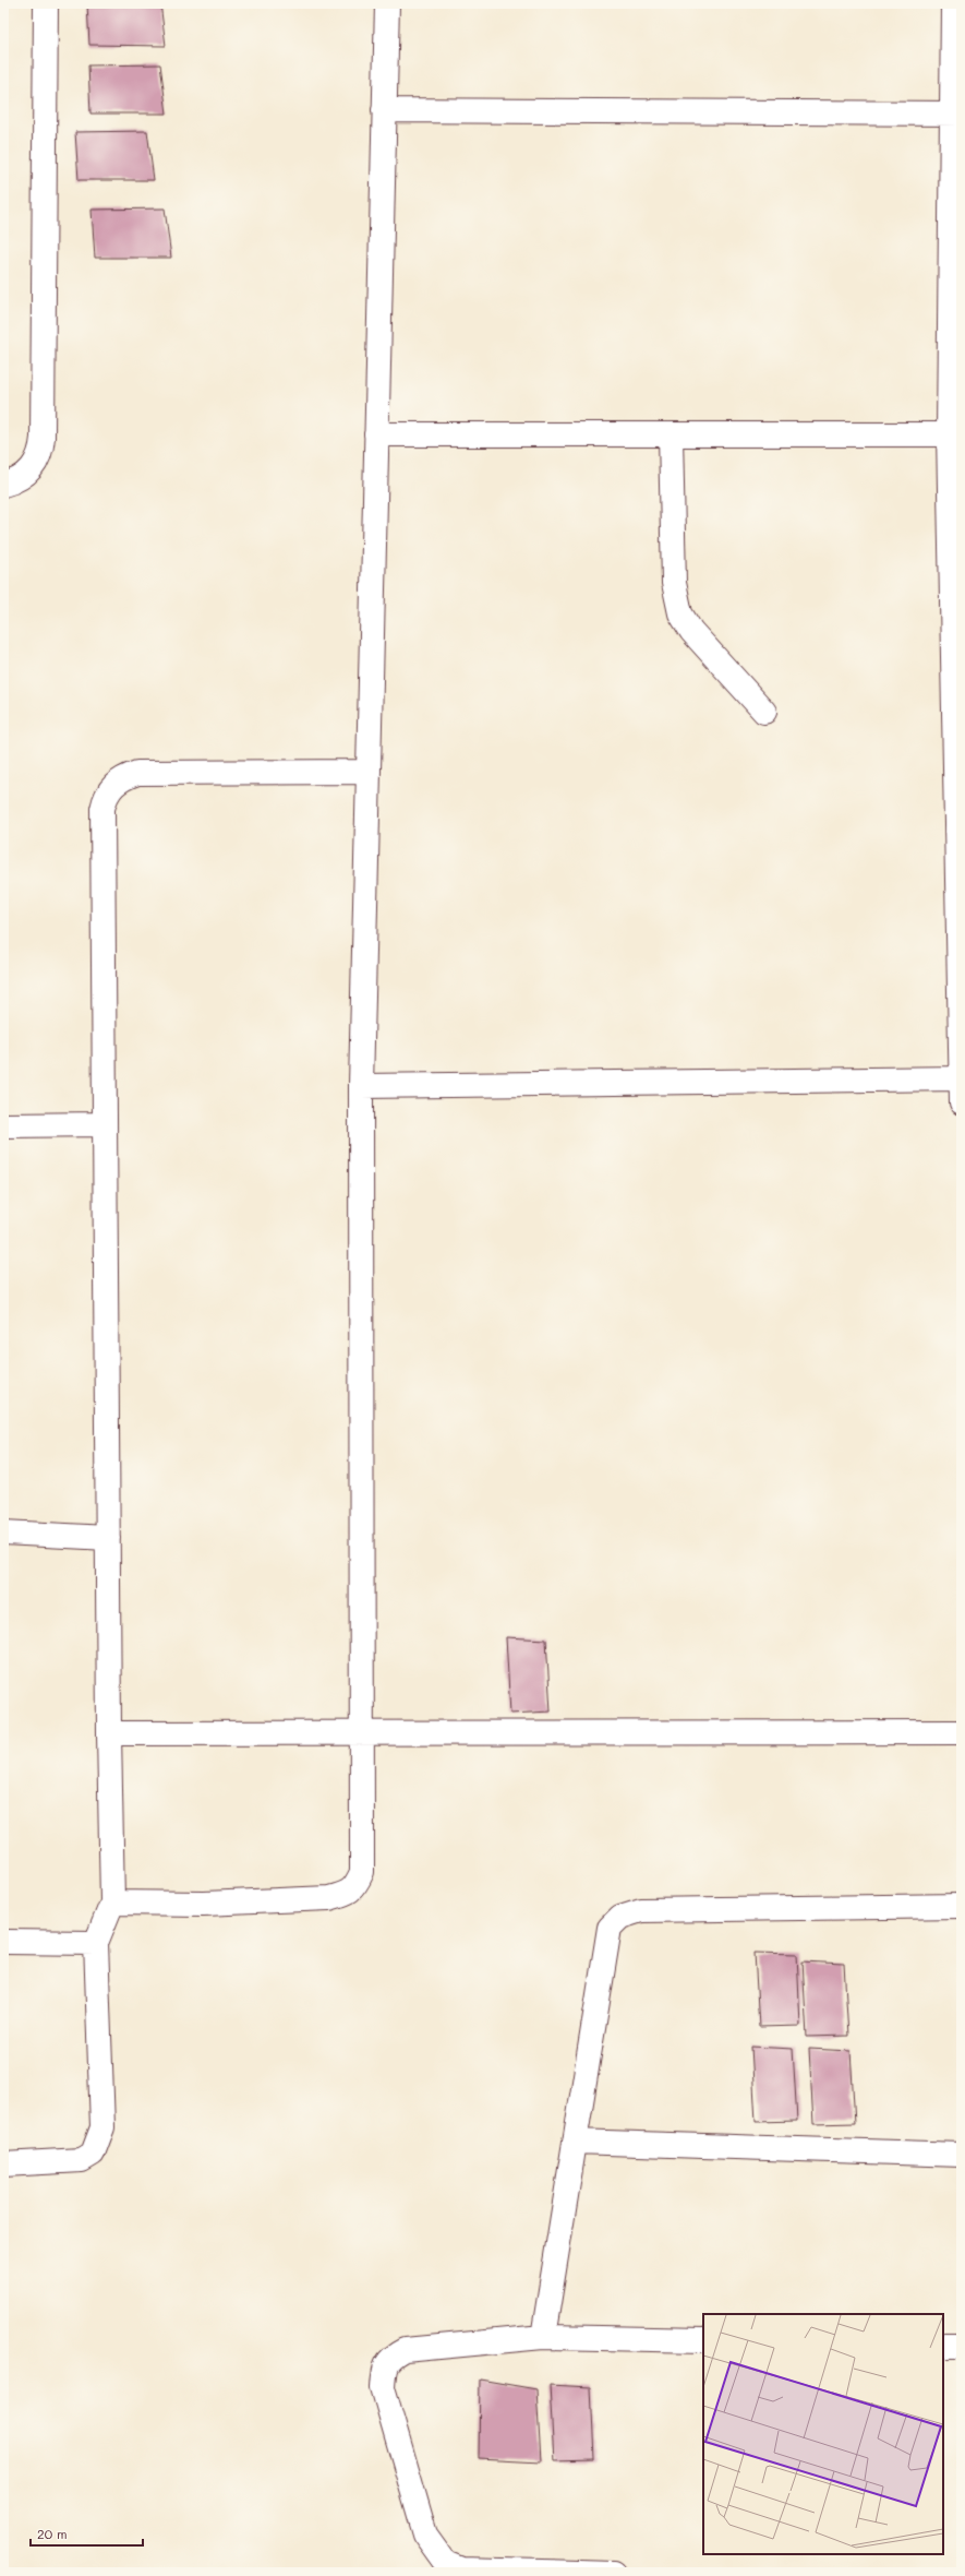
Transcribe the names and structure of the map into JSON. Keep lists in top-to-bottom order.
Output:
{
  "scale_bar": "20 m"
}
